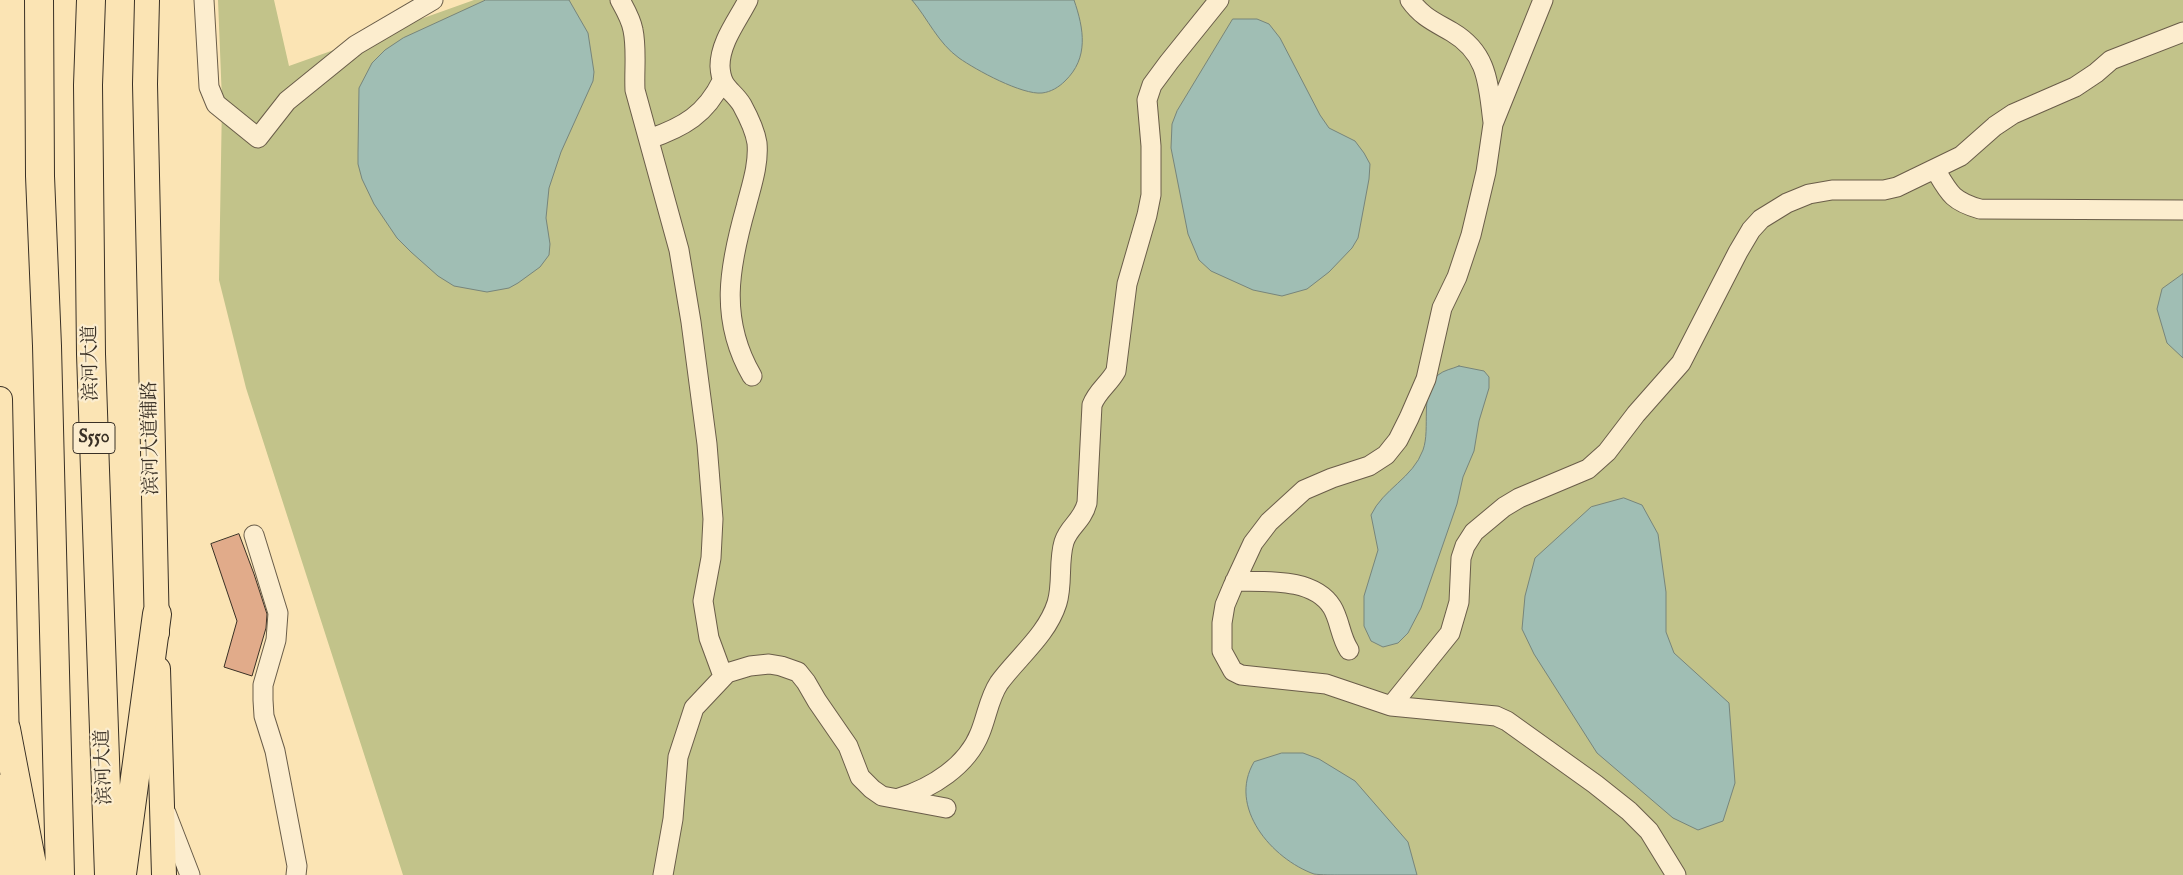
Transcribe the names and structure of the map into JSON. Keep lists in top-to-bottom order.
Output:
{
  "streets": {
    "highway": ["滨河大道", "S550"],
    "main road": ["滨河大道辅路"]
  }
}
